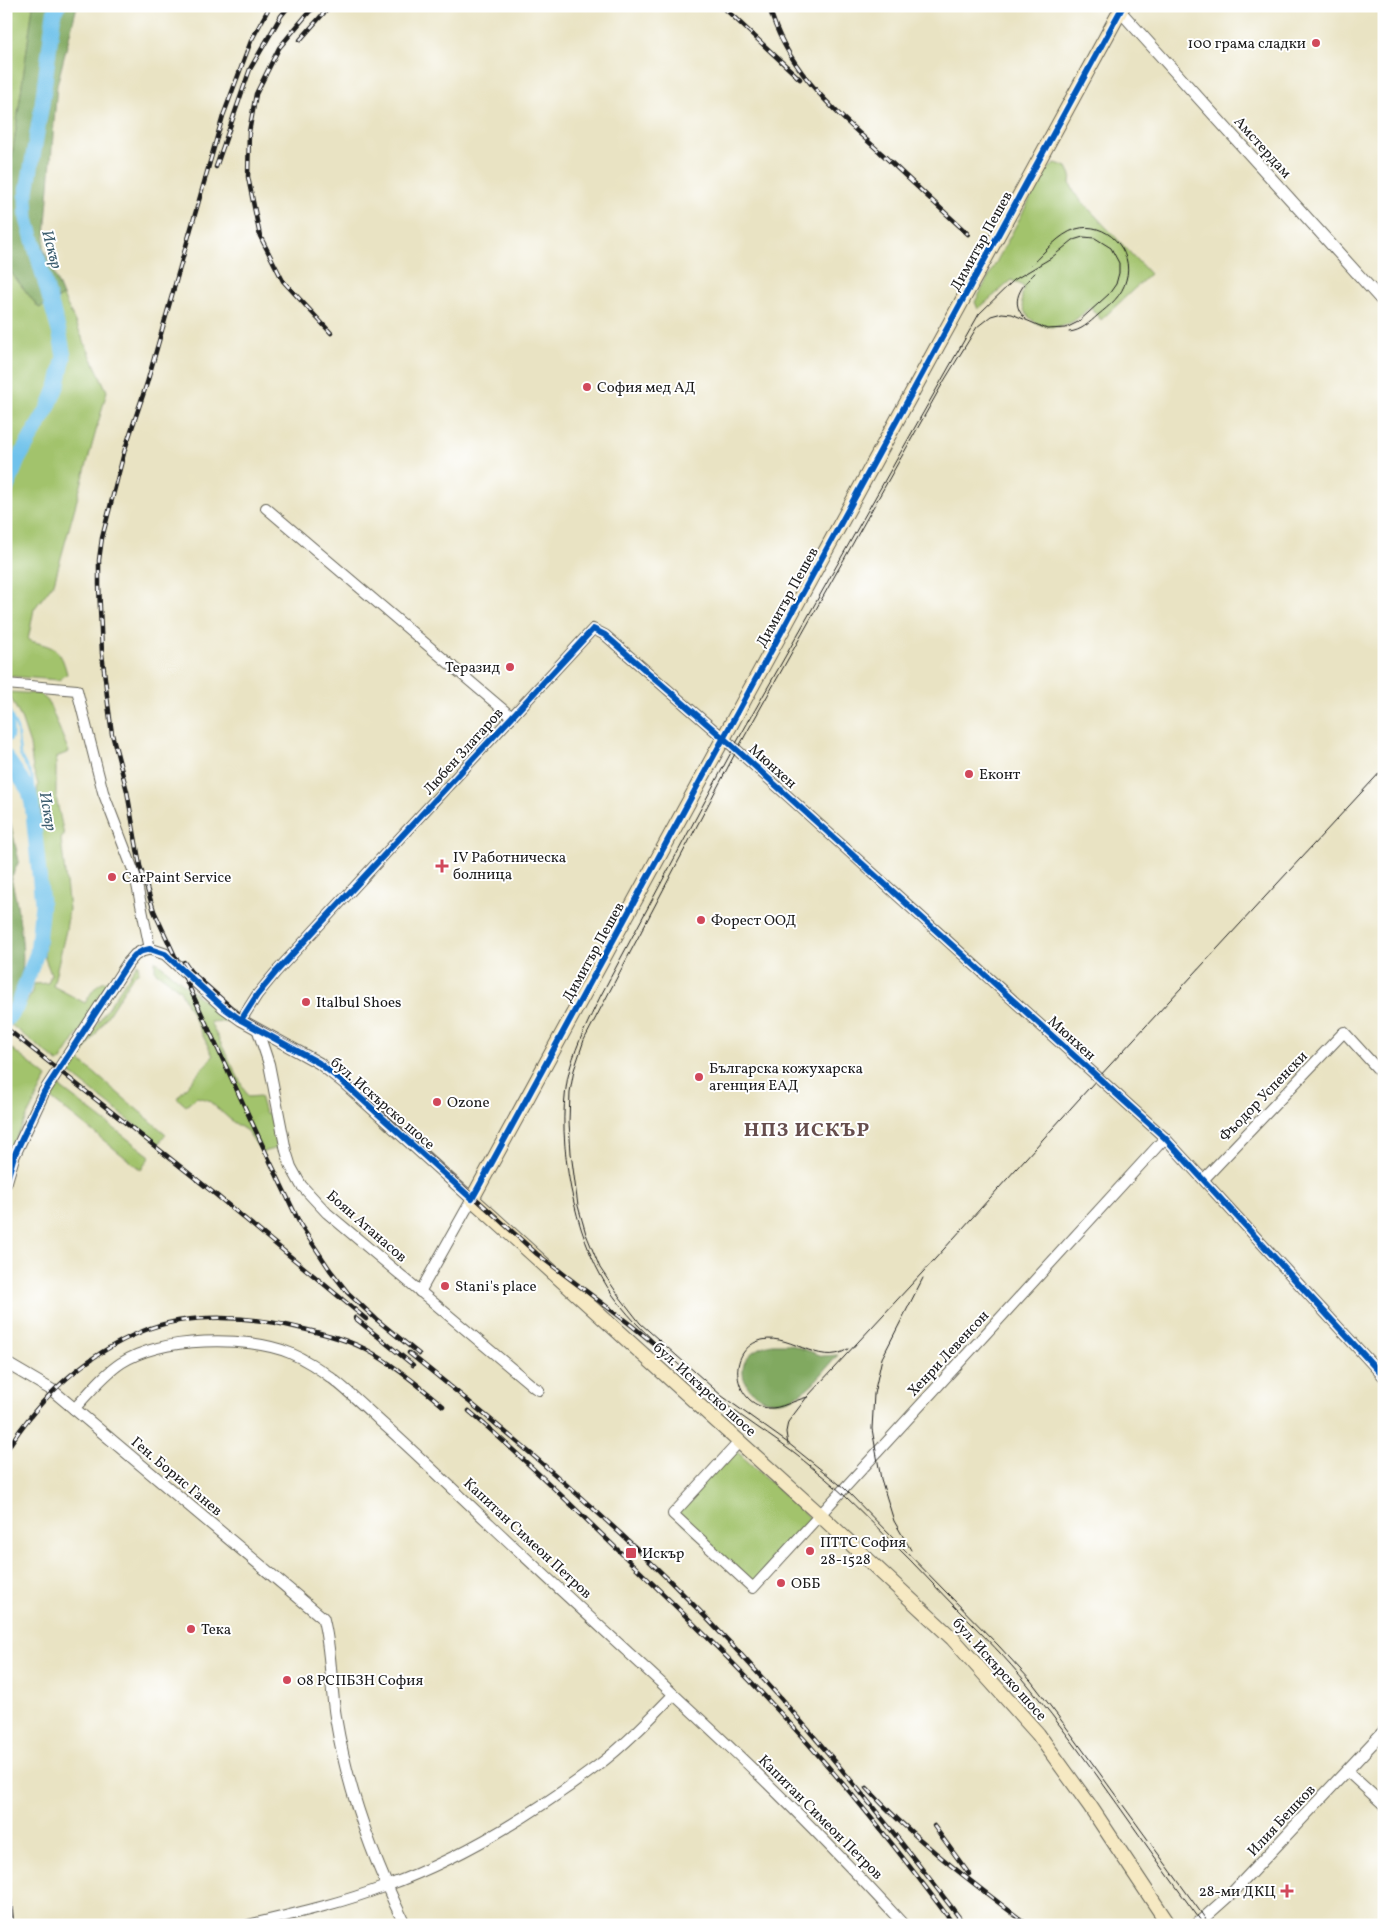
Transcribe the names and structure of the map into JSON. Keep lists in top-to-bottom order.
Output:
{
  "streets": {
    "main road": ["Димитър Пешев", "бул. Искърско шосе"],
    "street": [
      "Амстердам",
      "Любен Златаров",
      "Мюнхен",
      "Фьодор Успенски",
      "Боян Атанасов",
      "Хенри Левенсон",
      "Ген. Борис Ганев",
      "Капитан Симеон Петров",
      "Илия Бешков"
    ]
  },
  "crossings": [
    ["Амстердам", "Димитър Пешев"],
    ["Димитър Пешев", "Любен Златаров"],
    ["Димитър Пешев", "Мюнхен"],
    ["Димитър Пешев", "бул. Искърско шосе"],
    ["Димитър Пешев", "Боян Атанасов"],
    ["Любен Златаров", "Мюнхен"],
    ["Любен Златаров", "бул. Искърско шосе"],
    ["Мюнхен", "Фьодор Успенски"],
    ["Мюнхен", "Хенри Левенсон"],
    ["бул. Искърско шосе", "Боян Атанасов"],
    ["бул. Искърско шосе", "Хенри Левенсон"],
    ["Ген. Борис Ганев", "Капитан Симеон Петров"]
  ],
  "districts": ["НПЗ ИСКЪР"],
  "water": ["Искър"],
  "places": {
    "other": [
      "100 грама сладки",
      "София мед АД",
      "Теразид",
      "Еконт",
      "CarPaint Service",
      "Форест ООД",
      "Italbul Shoes",
      "Българска кожухарска агенция ЕАД",
      "Ozone",
      "Stani's place",
      "ПТТС София 28-1528",
      "ОББ",
      "Тека",
      "08 РСПБЗН София"
    ],
    "health": ["IV Работническа болница", "28-ми ДКЦ"],
    "transit": ["Искър"]
  }
}
